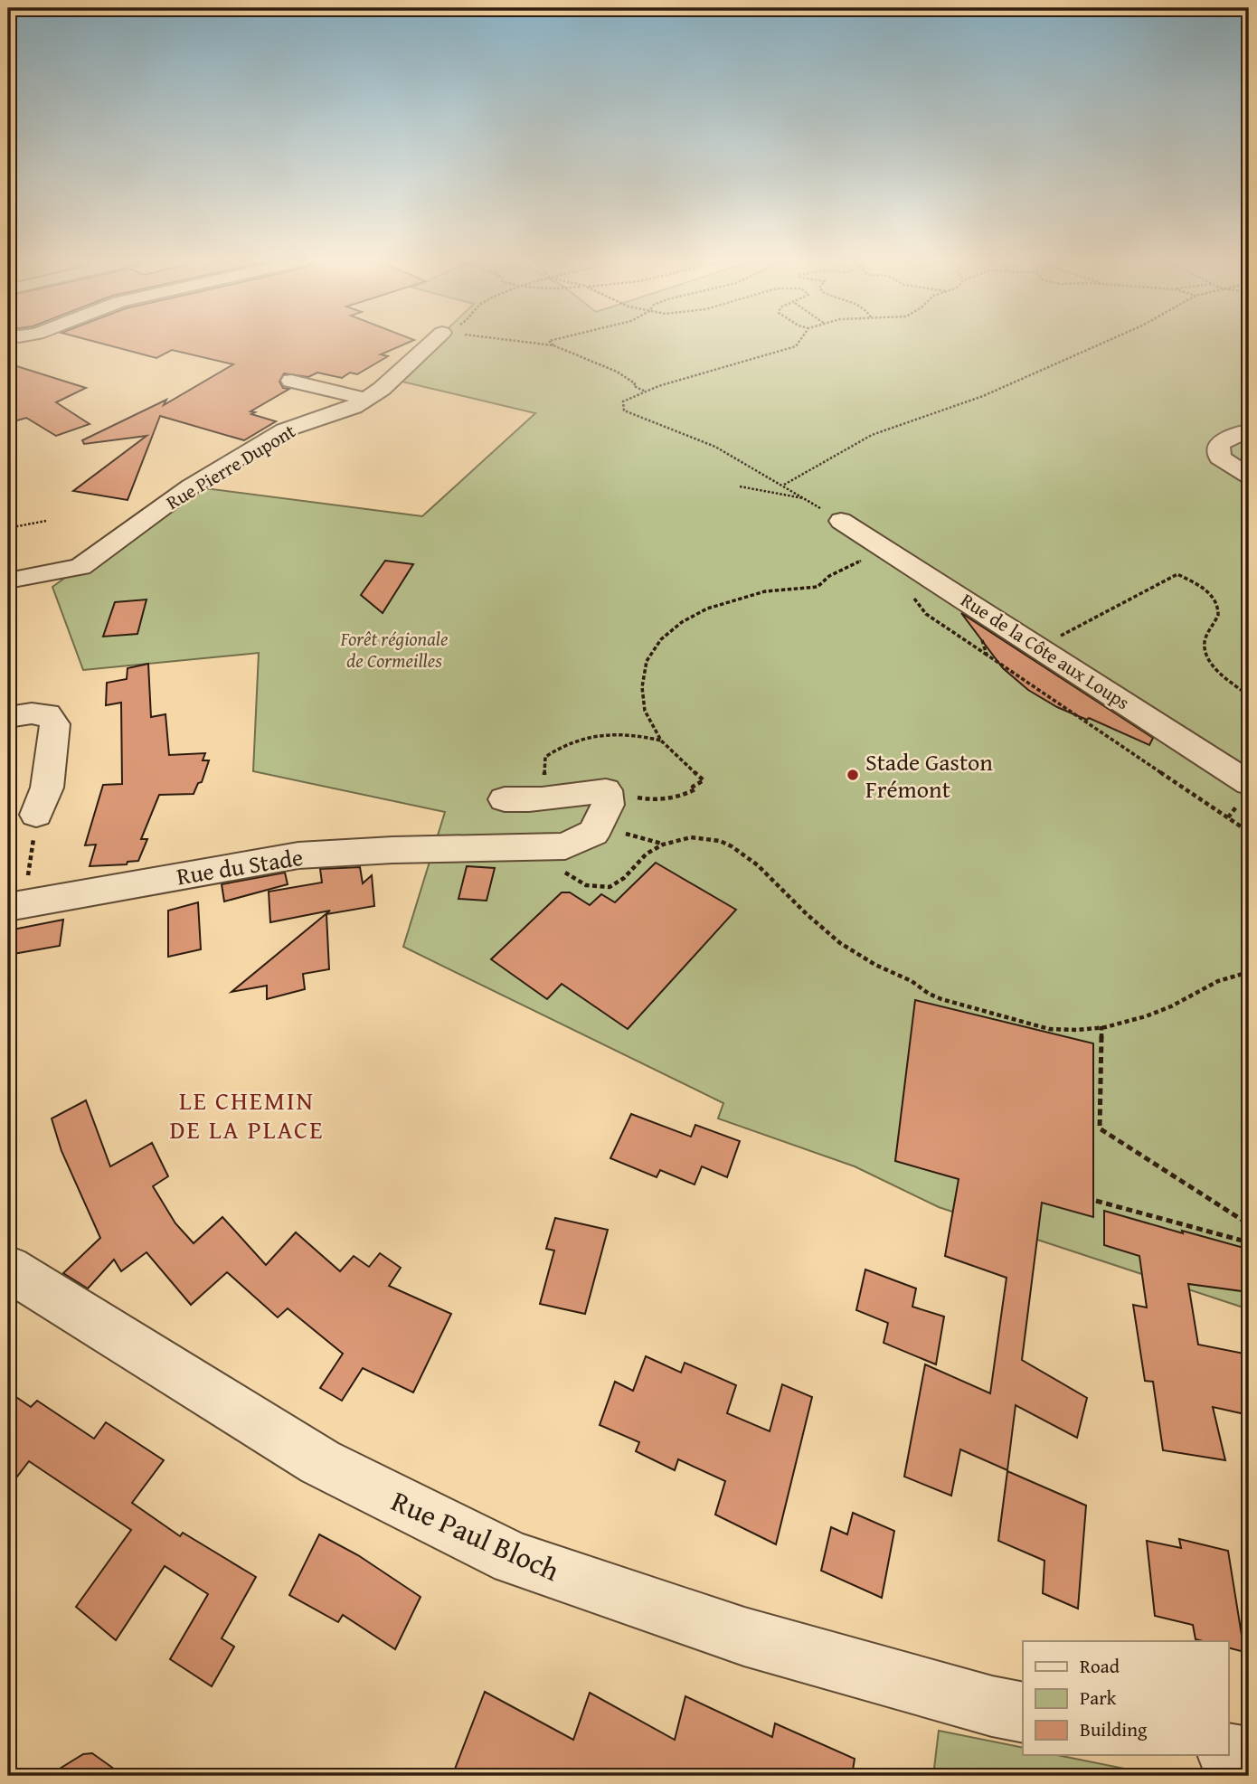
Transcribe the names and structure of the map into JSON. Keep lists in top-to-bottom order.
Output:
{
  "streets": {
    "street": [
      "Rue Pierre Dupont",
      "Rue de la Côte aux Loups",
      "Rue du Stade",
      "Rue Paul Bloch"
    ]
  },
  "districts": ["LE CHEMIN DE LA PLACE"],
  "parks": ["Forêt régionale de Cormeilles"],
  "places": ["Stade Gaston Frémont"],
  "legend": ["Road", "Park", "Building"]
}
